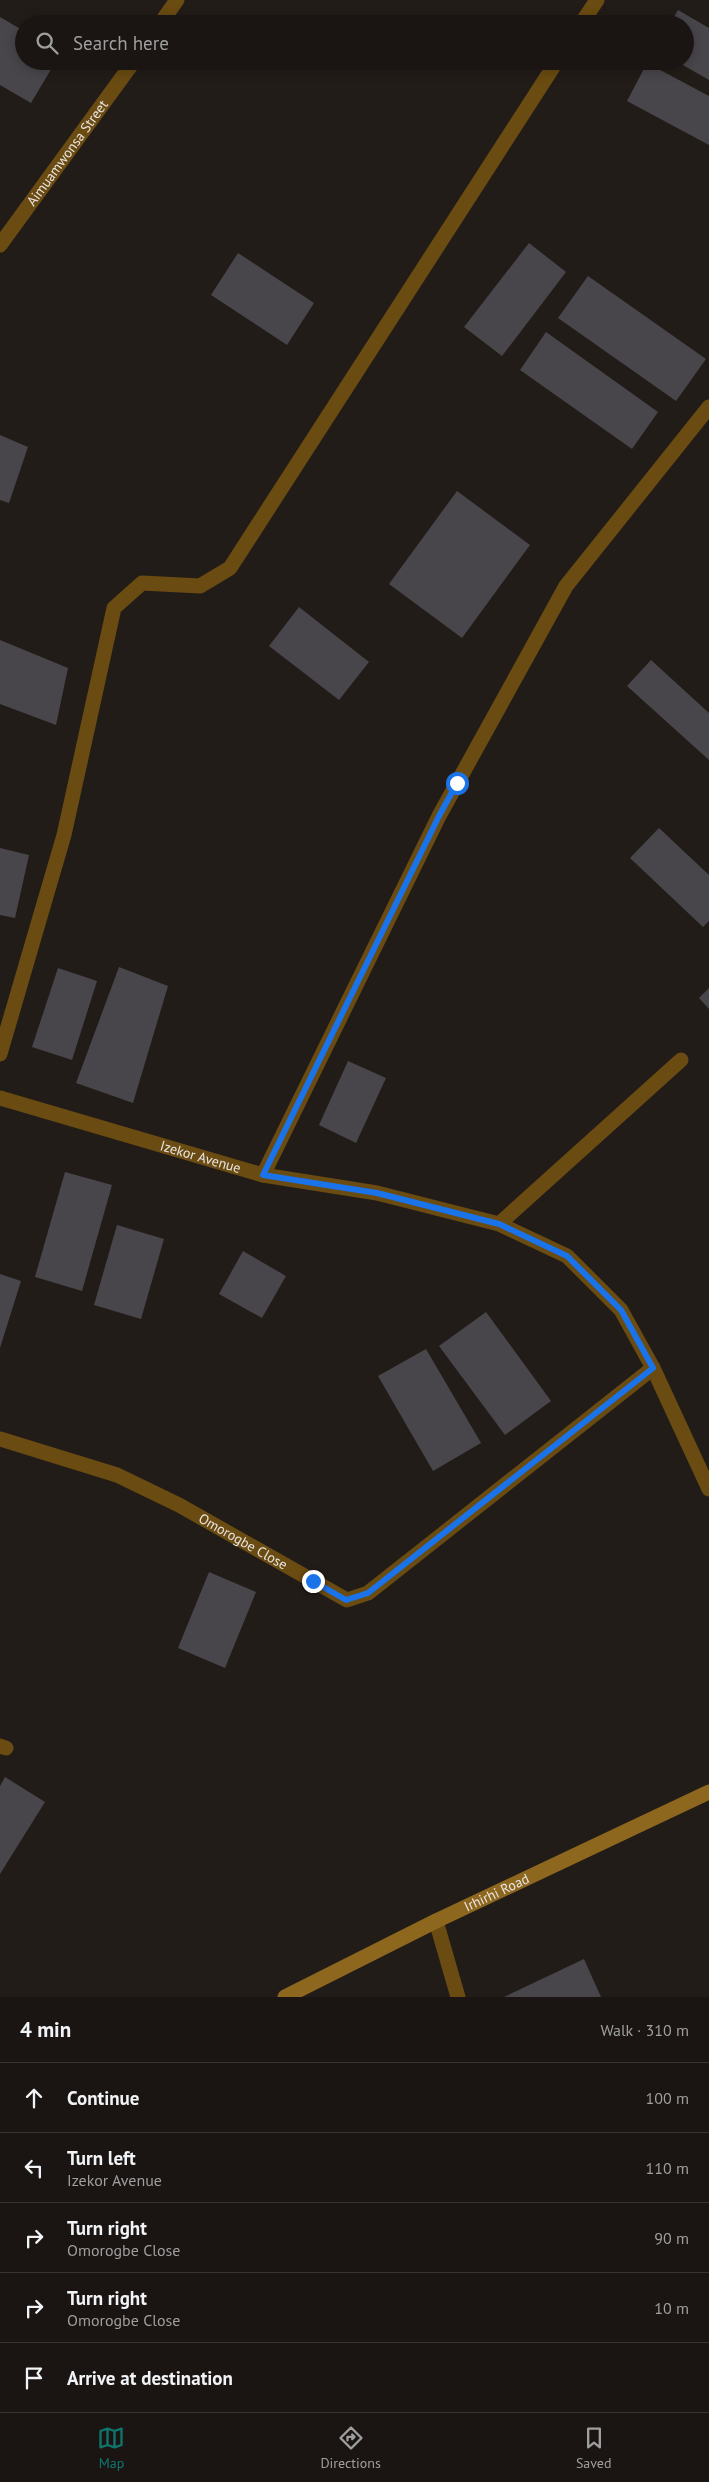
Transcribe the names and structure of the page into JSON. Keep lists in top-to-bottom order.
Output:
{
  "streets": {
    "street": [
      "Aimuamwonsa Street",
      "Izekor Avenue",
      "Omorogbe Close",
      "Irhirhi Road"
    ]
  },
  "crossings": [
    ["Izekor Avenue", "Omorogbe Close"]
  ],
  "page": {
    "search": "Search here",
    "heading": ["4 min", "Walk · 310 m"],
    "list": [
      ["Continue", "100 m"],
      ["Turn left", "Izekor Avenue", "110 m"],
      ["Turn right", "Omorogbe Close", "90 m"],
      ["Turn right", "Omorogbe Close", "10 m"],
      "Arrive at destination"
    ],
    "nav": ["Map", "Directions", "Saved"]
  }
}
